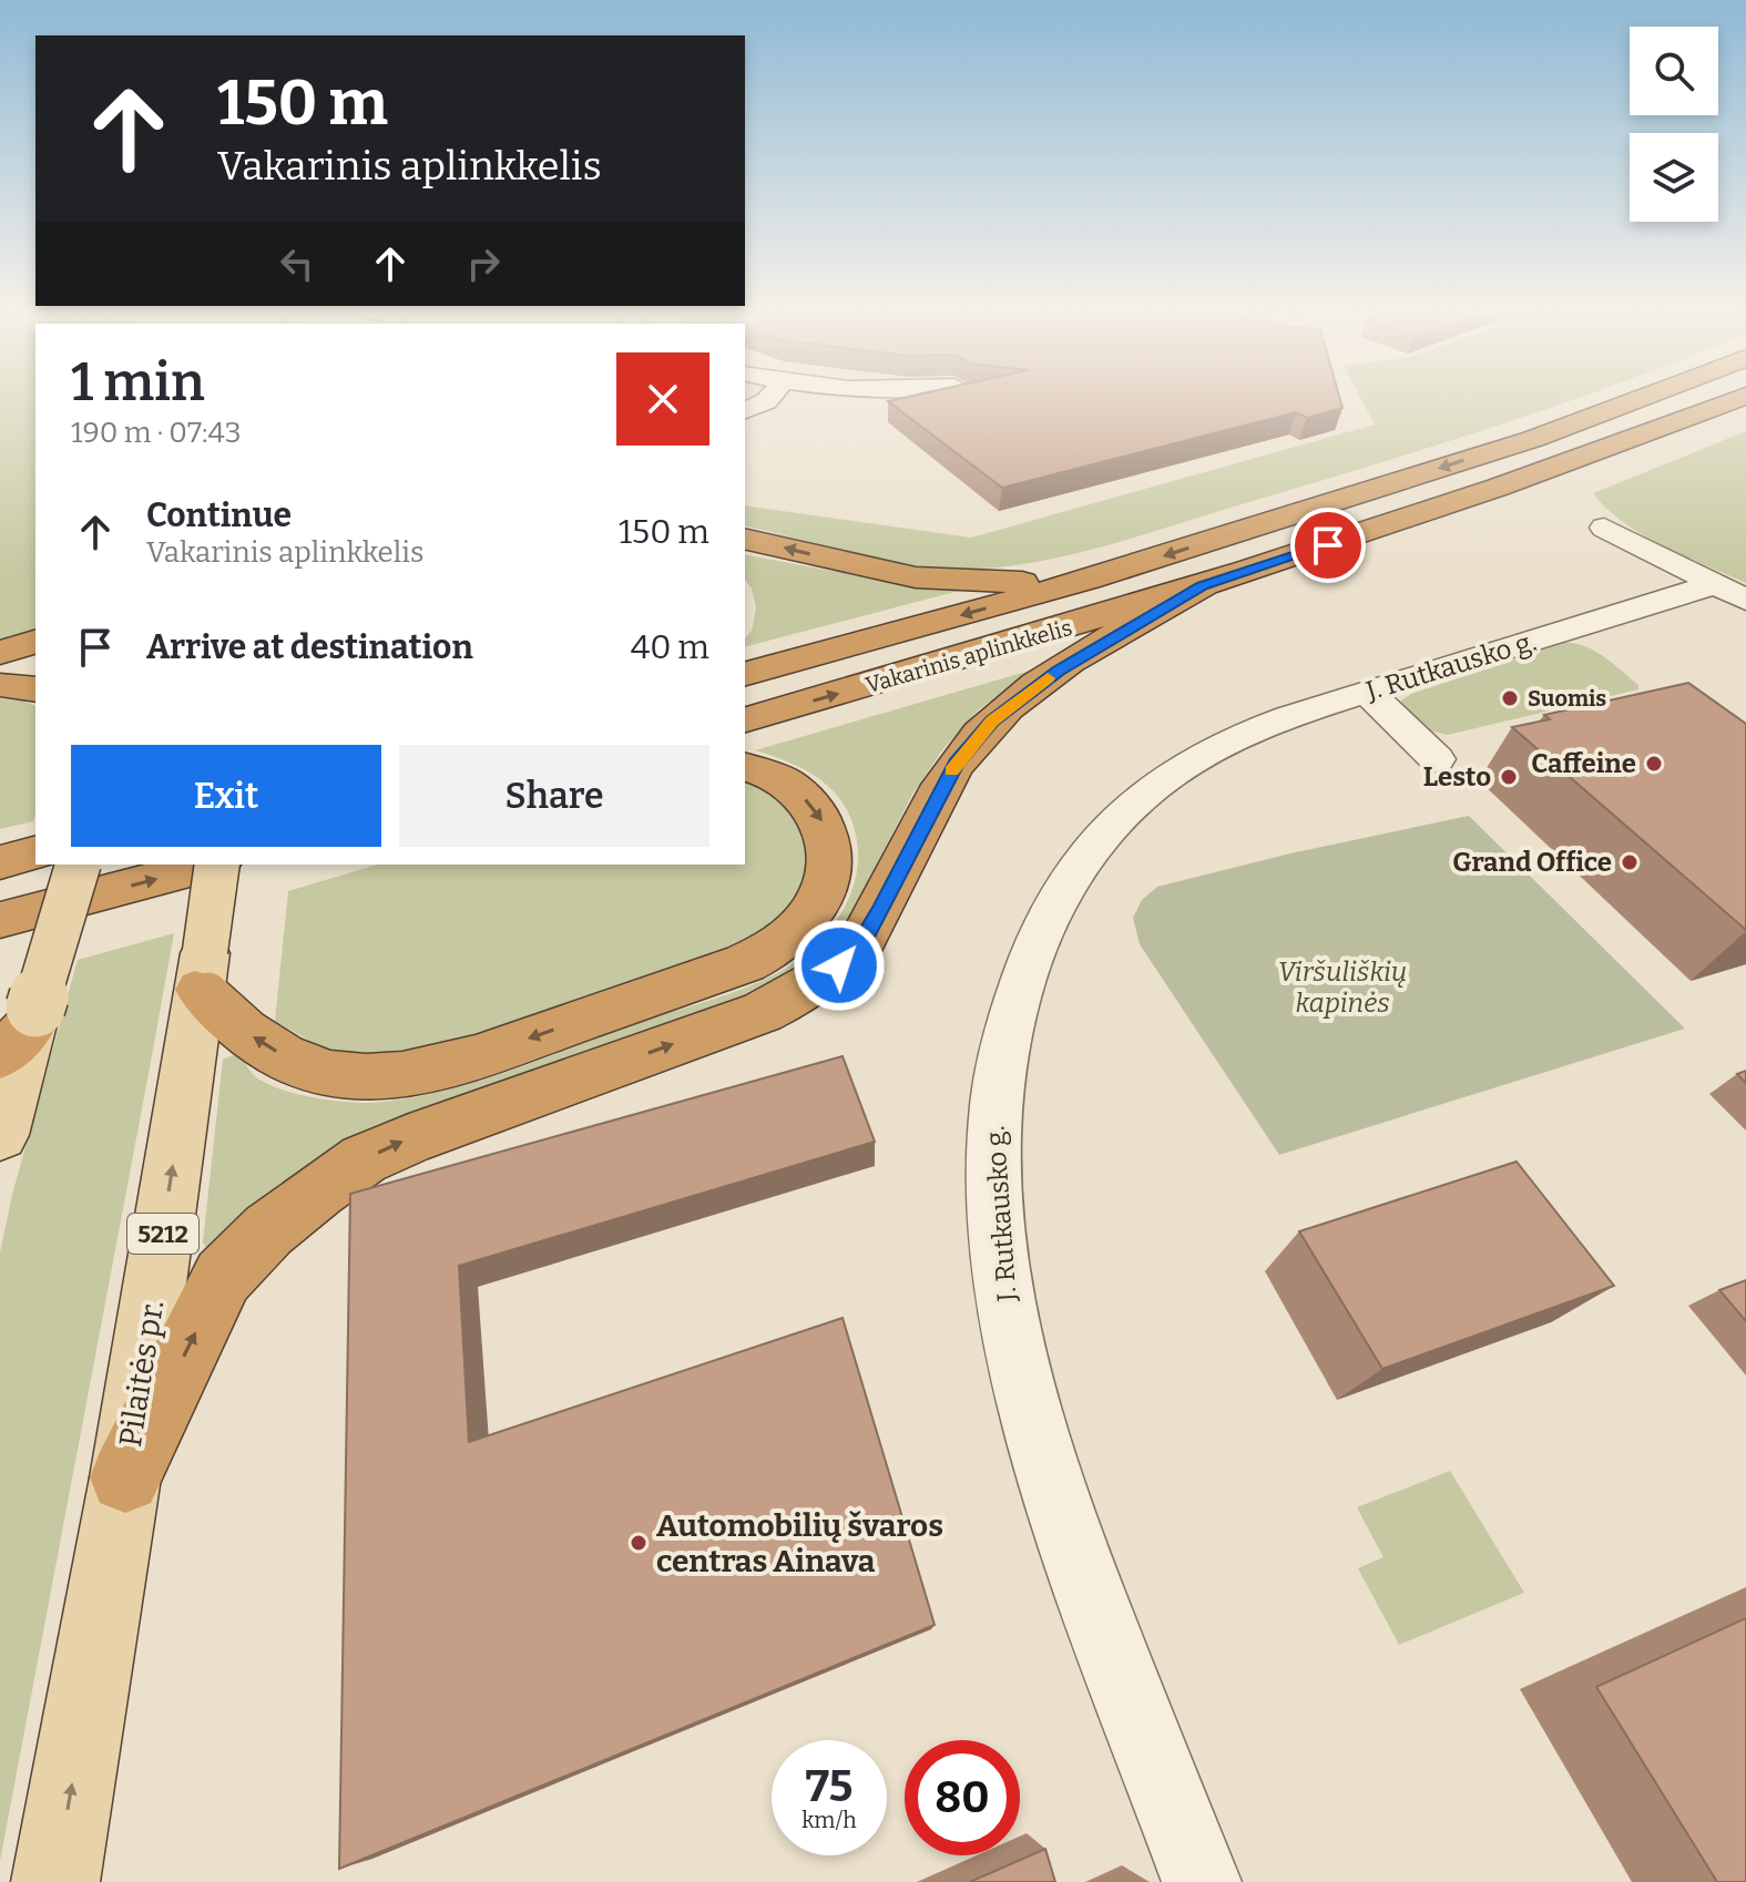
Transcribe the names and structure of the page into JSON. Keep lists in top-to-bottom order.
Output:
{
  "streets": {
    "highway": ["Vakarinis aplinkkelis"],
    "main road": ["5212", "Pilaitės pr."],
    "street": ["J. Rutkausko g."]
  },
  "one_way": ["Pilaitės pr."],
  "parks": ["Viršuliškių kapinės"],
  "places": [
    "Suomis",
    "Caffeine",
    "Lesto",
    "Grand Office",
    "Automobilių švaros centras Ainava"
  ],
  "page": {
    "turn": ["150 m", "Vakarinis aplinkkelis"],
    "heading": ["1 min", "190 m · 07:43"],
    "list": [
      {
        "name": "Continue",
        "note": "Vakarinis aplinkkelis",
        "value": "150 m"
      },
      {
        "name": "Arrive at destination",
        "value": "40 m"
      }
    ],
    "buttons": ["Exit", "Share"],
    "speed": "75 km/h",
    "limit": "80"
  }
}
